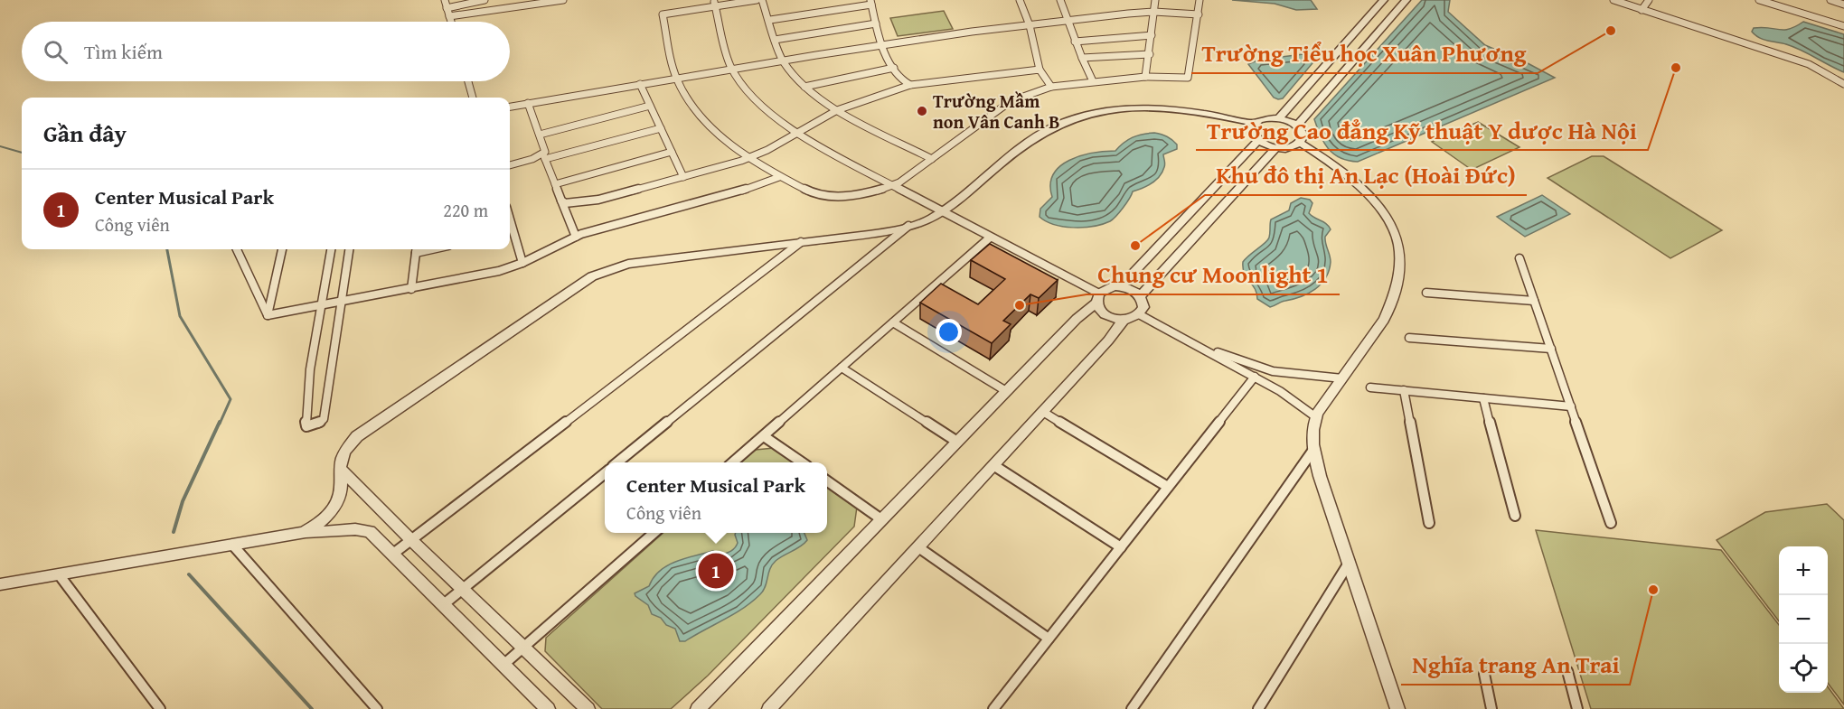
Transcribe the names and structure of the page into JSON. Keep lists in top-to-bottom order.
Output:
{
  "places": [
    "Trường Tiểu học Xuân Phương",
    "Trường Cao đẳng Kỹ thuật Y dược Hà Nội",
    "Trường Mầm non Vân Canh B",
    "Khu đô thị An Lạc (Hoài Đức)",
    "Chung cư Moonlight 1",
    "Nghĩa trang An Trai"
  ],
  "page": {
    "search": "Tìm kiếm",
    "heading": "Gần đây",
    "list": [
      {
        "mark": "1",
        "name": "Center Musical Park",
        "note": "Công viên",
        "value": "220 m"
      }
    ],
    "popup": ["Center Musical Park", "Công viên"],
    "map_buttons": ["+", "−"],
    "pins": "1"
  }
}
